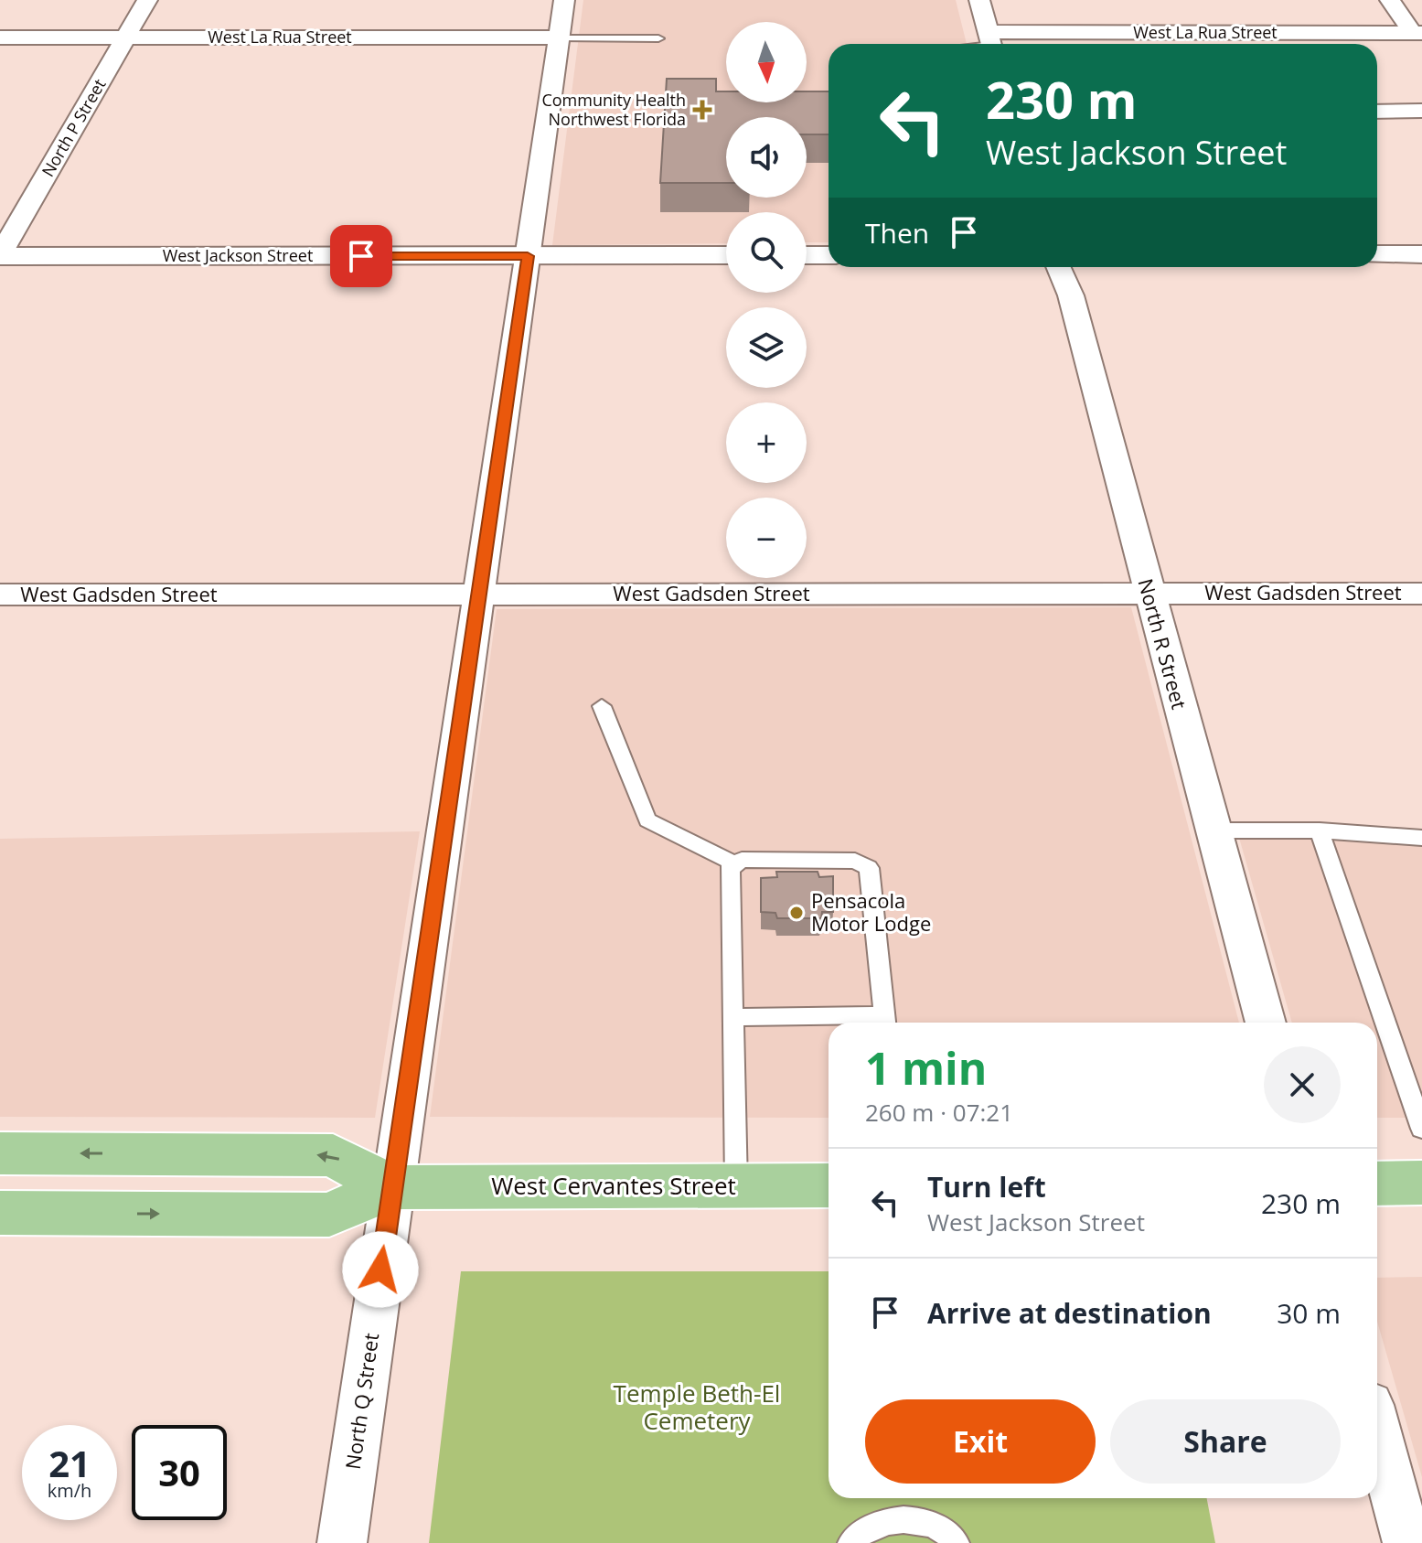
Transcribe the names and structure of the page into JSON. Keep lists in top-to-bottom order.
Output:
{
  "streets": {
    "main road": ["West Cervantes Street"],
    "street": [
      "West La Rua Street",
      "North P Street",
      "West Jackson Street",
      "West Gadsden Street",
      "North R Street",
      "North Q Street"
    ]
  },
  "crossings": [
    ["West La Rua Street", "North P Street"],
    ["West La Rua Street", "North Q Street"],
    ["North P Street", "West Jackson Street"],
    ["West Jackson Street", "North Q Street"],
    ["West Gadsden Street", "North R Street"],
    ["West Gadsden Street", "North Q Street"],
    ["West Cervantes Street", "North Q Street"]
  ],
  "parks": ["Temple Beth-El Cemetery"],
  "places": {
    "health": ["Community Health Northwest Florida"],
    "other": ["Pensacola Motor Lodge"]
  },
  "north": "bottom",
  "page": {
    "map_buttons": ["+", "−"],
    "turn": ["230 m", "West Jackson Street"],
    "then": "Then",
    "heading": ["1 min", "260 m · 07:21"],
    "list": [
      {
        "name": "Turn left",
        "note": "West Jackson Street",
        "value": "230 m"
      },
      {
        "name": "Arrive at destination",
        "value": "30 m"
      }
    ],
    "buttons": ["Exit", "Share"],
    "speed": "21 km/h",
    "limit": "30"
  }
}
